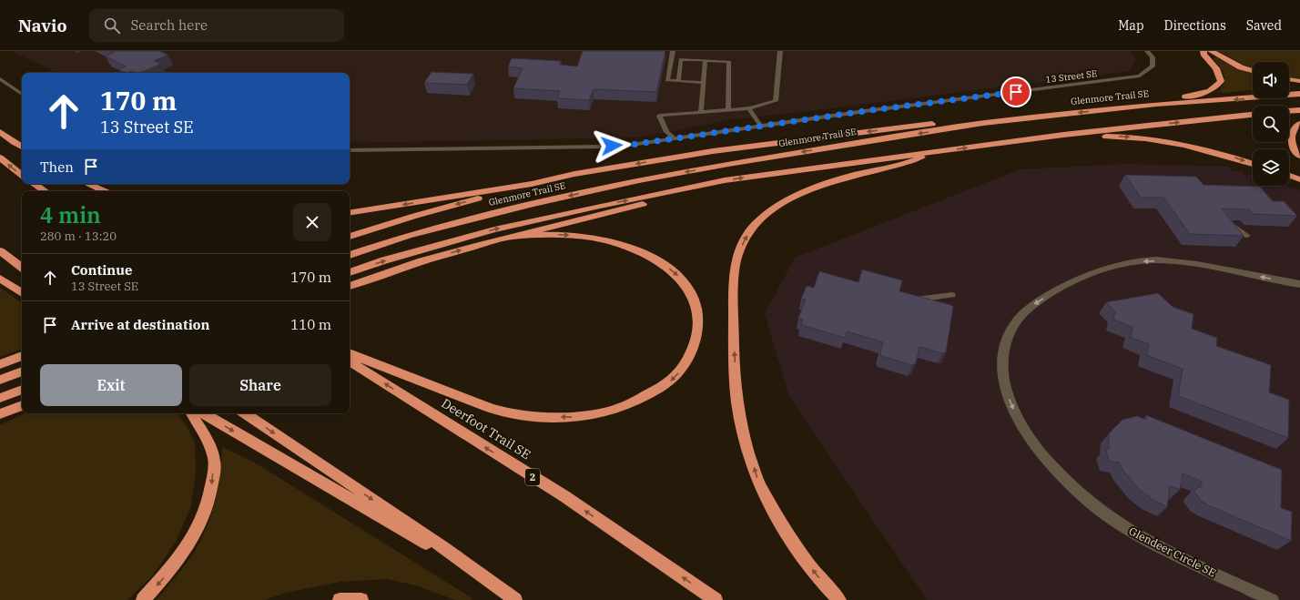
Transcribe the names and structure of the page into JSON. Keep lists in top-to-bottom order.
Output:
{
  "streets": {
    "highway": ["Glenmore Trail SE", "Deerfoot Trail SE", "2"],
    "street": ["Glendeer Circle SE"],
    "lane": ["13 Street SE"]
  },
  "one_way": ["Deerfoot Trail SE"],
  "page": {
    "header": "Navio",
    "search": "Search here",
    "nav": ["Map", "Directions", "Saved"],
    "turn": ["170 m", "13 Street SE"],
    "then": "Then",
    "heading": ["4 min", "280 m · 13:20"],
    "list": [
      {
        "name": "Continue",
        "note": "13 Street SE",
        "value": "170 m"
      },
      {
        "name": "Arrive at destination",
        "value": "110 m"
      }
    ],
    "buttons": ["Exit", "Share"]
  }
}
